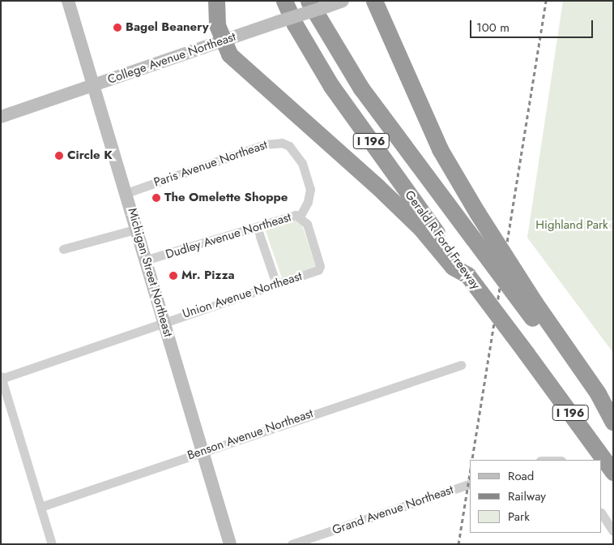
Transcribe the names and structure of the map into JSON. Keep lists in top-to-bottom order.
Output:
{
  "streets": {
    "highway": ["I 196", "Gerald R Ford Freeway"],
    "main road": ["College Avenue Northeast", "Michigan Street Northeast"],
    "street": [
      "Paris Avenue Northeast",
      "Dudley Avenue Northeast",
      "Union Avenue Northeast",
      "Benson Avenue Northeast",
      "Grand Avenue Northeast"
    ]
  },
  "crossings": [
    ["College Avenue Northeast", "Michigan Street Northeast"],
    ["Paris Avenue Northeast", "Dudley Avenue Northeast"],
    ["Paris Avenue Northeast", "Michigan Street Northeast"],
    ["Dudley Avenue Northeast", "Michigan Street Northeast"],
    ["Dudley Avenue Northeast", "Union Avenue Northeast"],
    ["Michigan Street Northeast", "Union Avenue Northeast"],
    ["Michigan Street Northeast", "Benson Avenue Northeast"]
  ],
  "parks": ["Highland Park"],
  "places": [
    "Bagel Beanery",
    "Circle K",
    "The Omelette Shoppe",
    "Mr. Pizza"
  ],
  "legend": ["Road", "Railway", "Park"],
  "scale_bar": "100 m"
}
